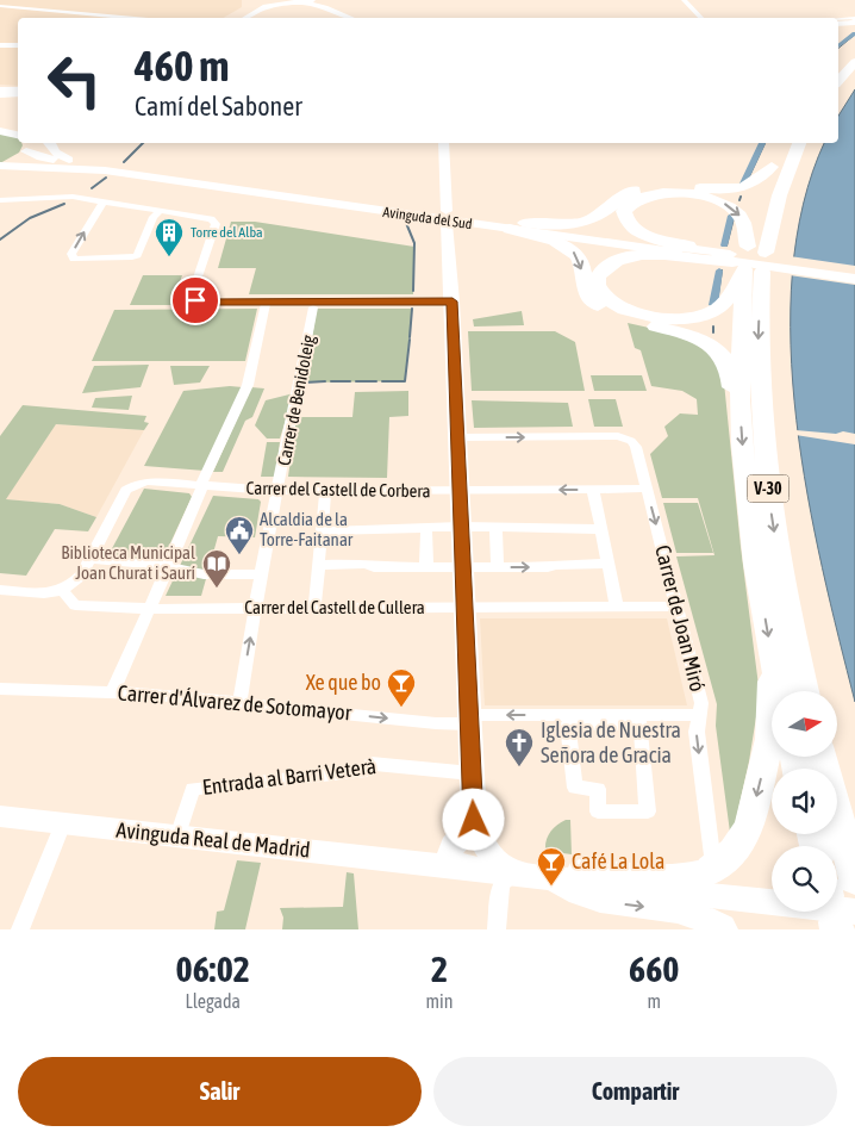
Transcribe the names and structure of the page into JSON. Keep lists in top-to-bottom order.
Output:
{
  "streets": {
    "highway": ["V-30"],
    "main road": ["Avinguda del Sud", "Avinguda Real de Madrid"],
    "street": [
      "Carrer de Benidoleig",
      "Carrer del Castell de Corbera",
      "Carrer del Castell de Cullera",
      "Carrer de Joan Miró",
      "Carrer d'Álvarez de Sotomayor",
      "Entrada al Barri Veterà"
    ]
  },
  "crossings": [
    ["Carrer de Benidoleig", "Carrer del Castell de Corbera"],
    ["Carrer de Benidoleig", "Carrer del Castell de Cullera"],
    ["Carrer de Benidoleig", "Carrer d'Álvarez de Sotomayor"],
    ["Carrer del Castell de Corbera", "Carrer de Joan Miró"],
    ["Carrer del Castell de Cullera", "Carrer de Joan Miró"],
    ["Carrer de Joan Miró", "Carrer d'Álvarez de Sotomayor"],
    ["Entrada al Barri Veterà", "Avinguda Real de Madrid"]
  ],
  "places": {
    "building": ["Torre del Alba"],
    "public building": ["Alcaldia de la Torre-Faitanar"],
    "library": ["Biblioteca Municipal Joan Churat i Saurí"],
    "bar": ["Xe que bo", "Café La Lola"],
    "church": ["Iglesia de Nuestra Señora de Gracia"]
  },
  "north": "right",
  "page": {
    "turn": ["460 m", "Camí del Saboner"],
    "eta": [
      "06:02",
      "Llegada",
      "2",
      "min",
      "660",
      "m"
    ],
    "buttons": ["Salir", "Compartir"]
  }
}
